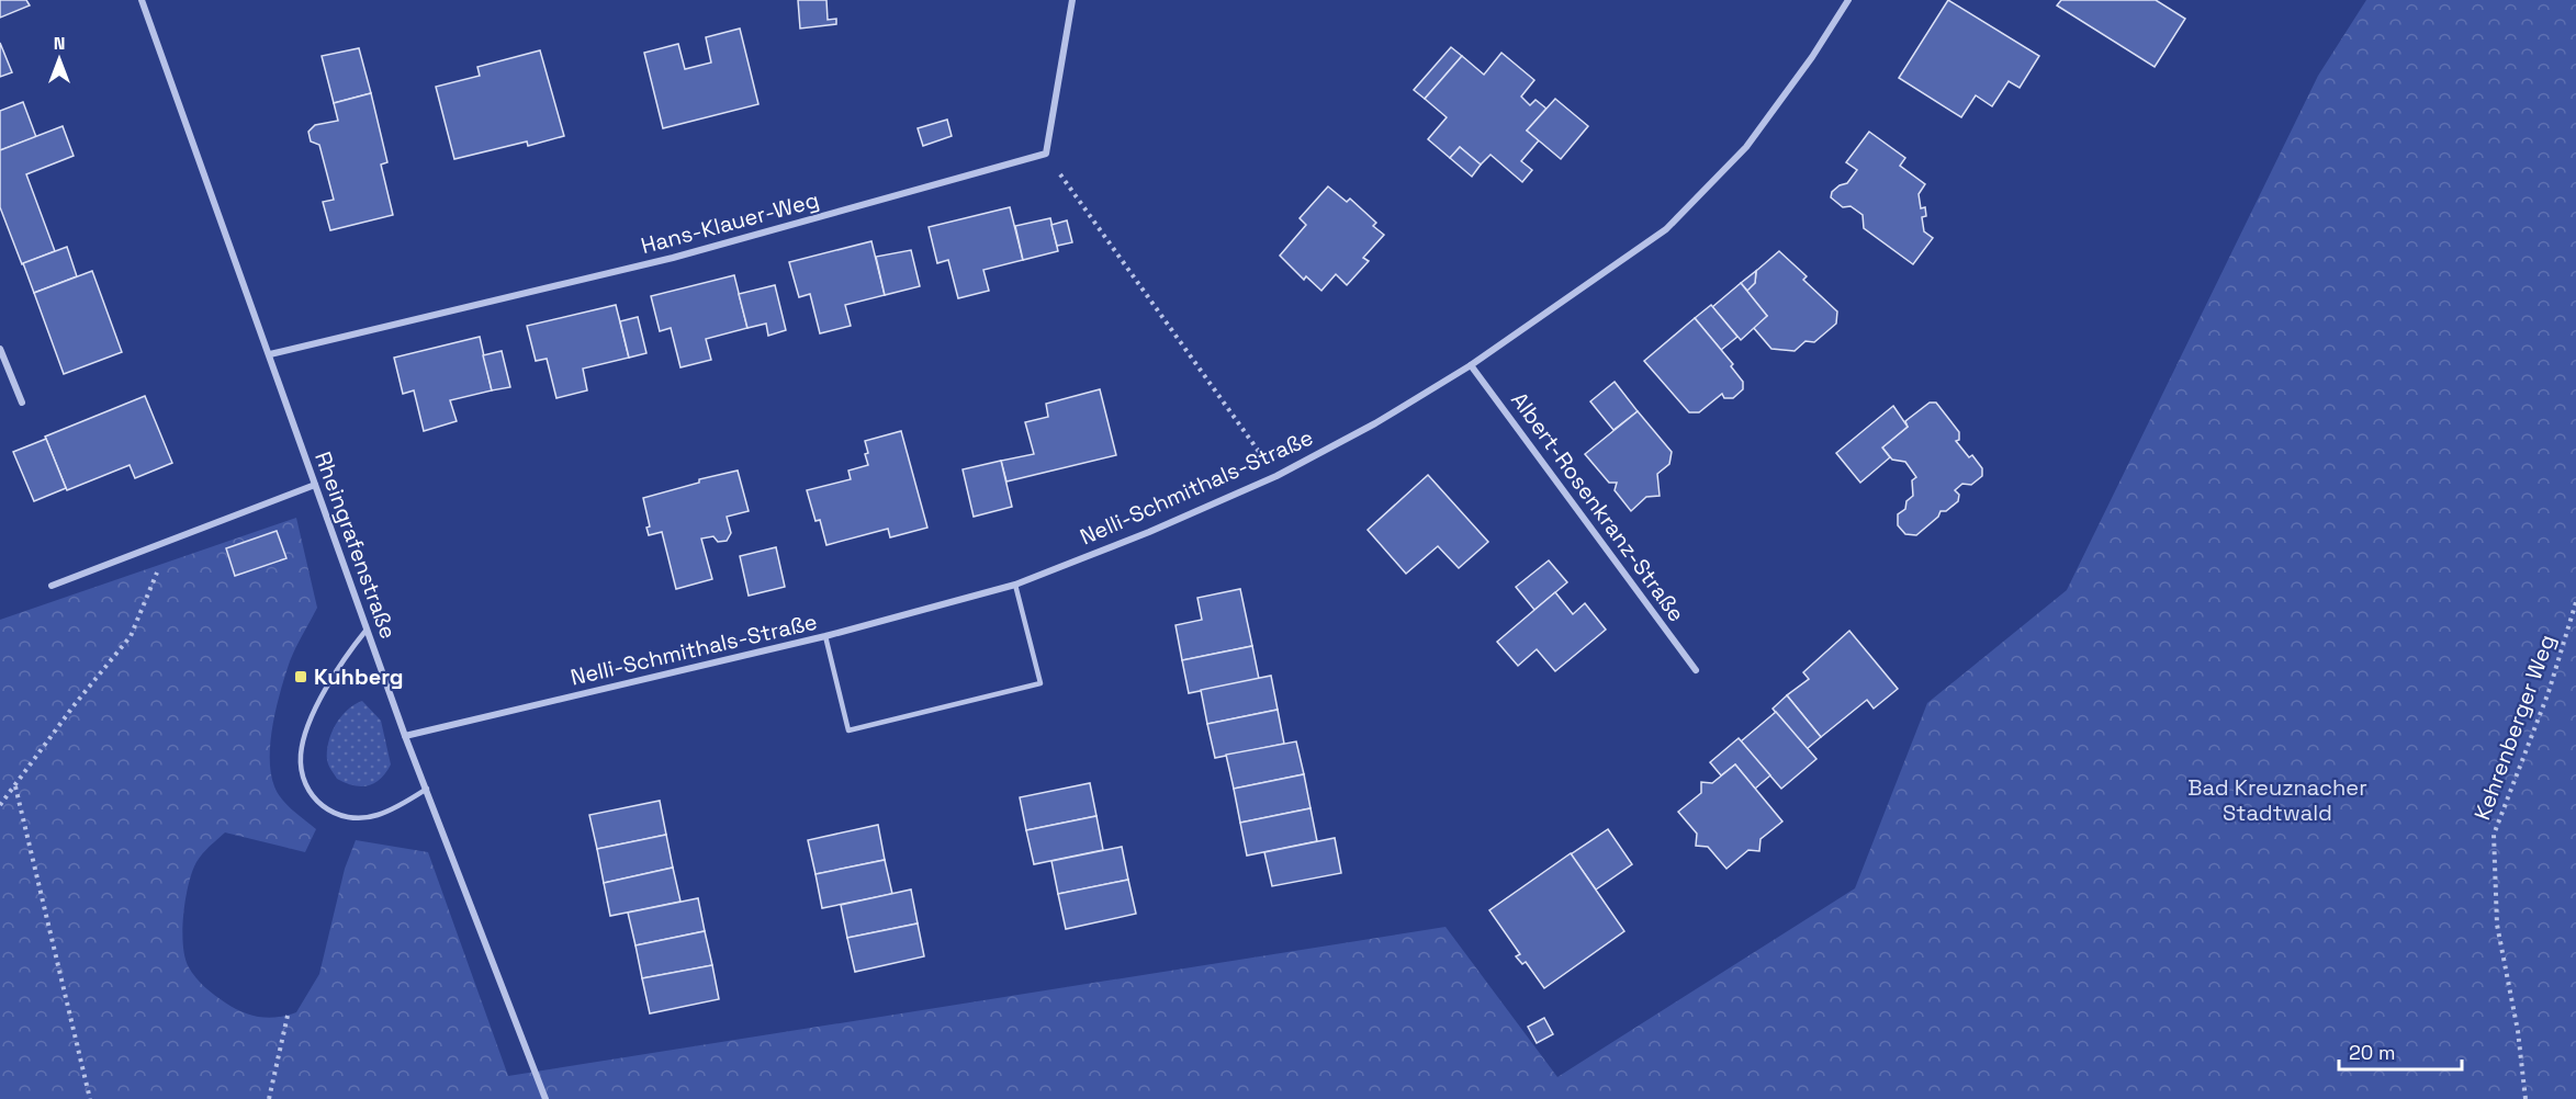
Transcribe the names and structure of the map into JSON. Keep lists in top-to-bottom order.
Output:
{
  "streets": {
    "street": [
      "Hans-Klauer-Weg",
      "Nelli-Schmithals-Straße",
      "Albert-Rosenkranz-Straße",
      "Rheingrafenstraße"
    ],
    "path": ["Kehrenberger Weg"]
  },
  "crossings": [
    ["Hans-Klauer-Weg", "Rheingrafenstraße"],
    ["Nelli-Schmithals-Straße", "Albert-Rosenkranz-Straße"],
    ["Nelli-Schmithals-Straße", "Rheingrafenstraße"]
  ],
  "parks": ["Bad Kreuznacher Stadtwald"],
  "places": {
    "transit": ["Kuhberg"]
  },
  "scale_bar": "20 m",
  "north": "top"
}
